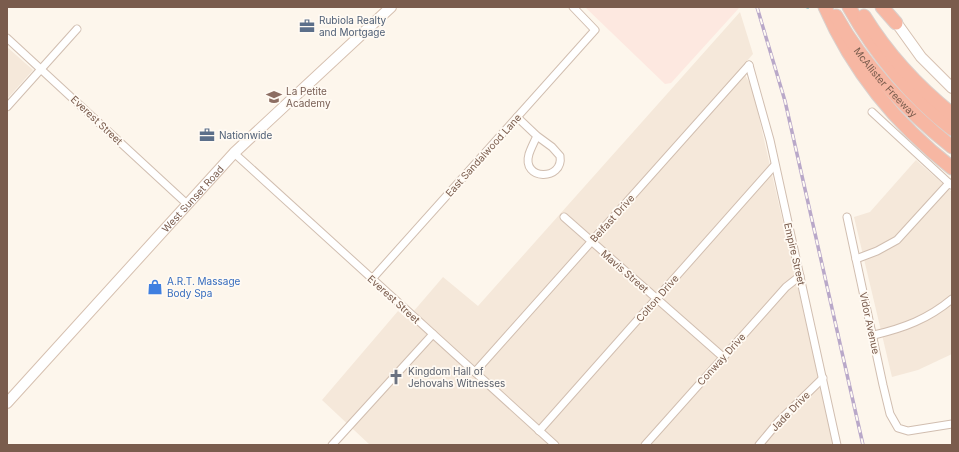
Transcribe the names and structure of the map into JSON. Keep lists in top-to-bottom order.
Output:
{
  "streets": {
    "highway": ["McAllister Freeway"],
    "main road": ["West Sunset Road"],
    "street": [
      "Everest Street",
      "East Sandalwood Lane",
      "Belfast Drive",
      "Empire Street",
      "Mavis Street",
      "Colton Drive",
      "Vidor Avenue",
      "Conway Drive",
      "Jade Drive"
    ]
  },
  "crossings": [
    ["Everest Street", "East Sandalwood Lane"],
    ["Everest Street", "West Sunset Road"],
    ["Everest Street", "Belfast Drive"],
    ["Everest Street", "Colton Drive"],
    ["Belfast Drive", "Empire Street"],
    ["Belfast Drive", "Mavis Street"],
    ["Empire Street", "Colton Drive"],
    ["Empire Street", "Conway Drive"],
    ["Empire Street", "Jade Drive"],
    ["Mavis Street", "Colton Drive"],
    ["Mavis Street", "Conway Drive"]
  ],
  "places": {
    "office": ["Rubiola Realty and Mortgage", "Nationwide"],
    "school or university": ["La Petite Academy"],
    "shop": ["A.R.T. Massage Body Spa"],
    "church": ["Kingdom Hall of Jehovahs Witnesses"]
  }
}
